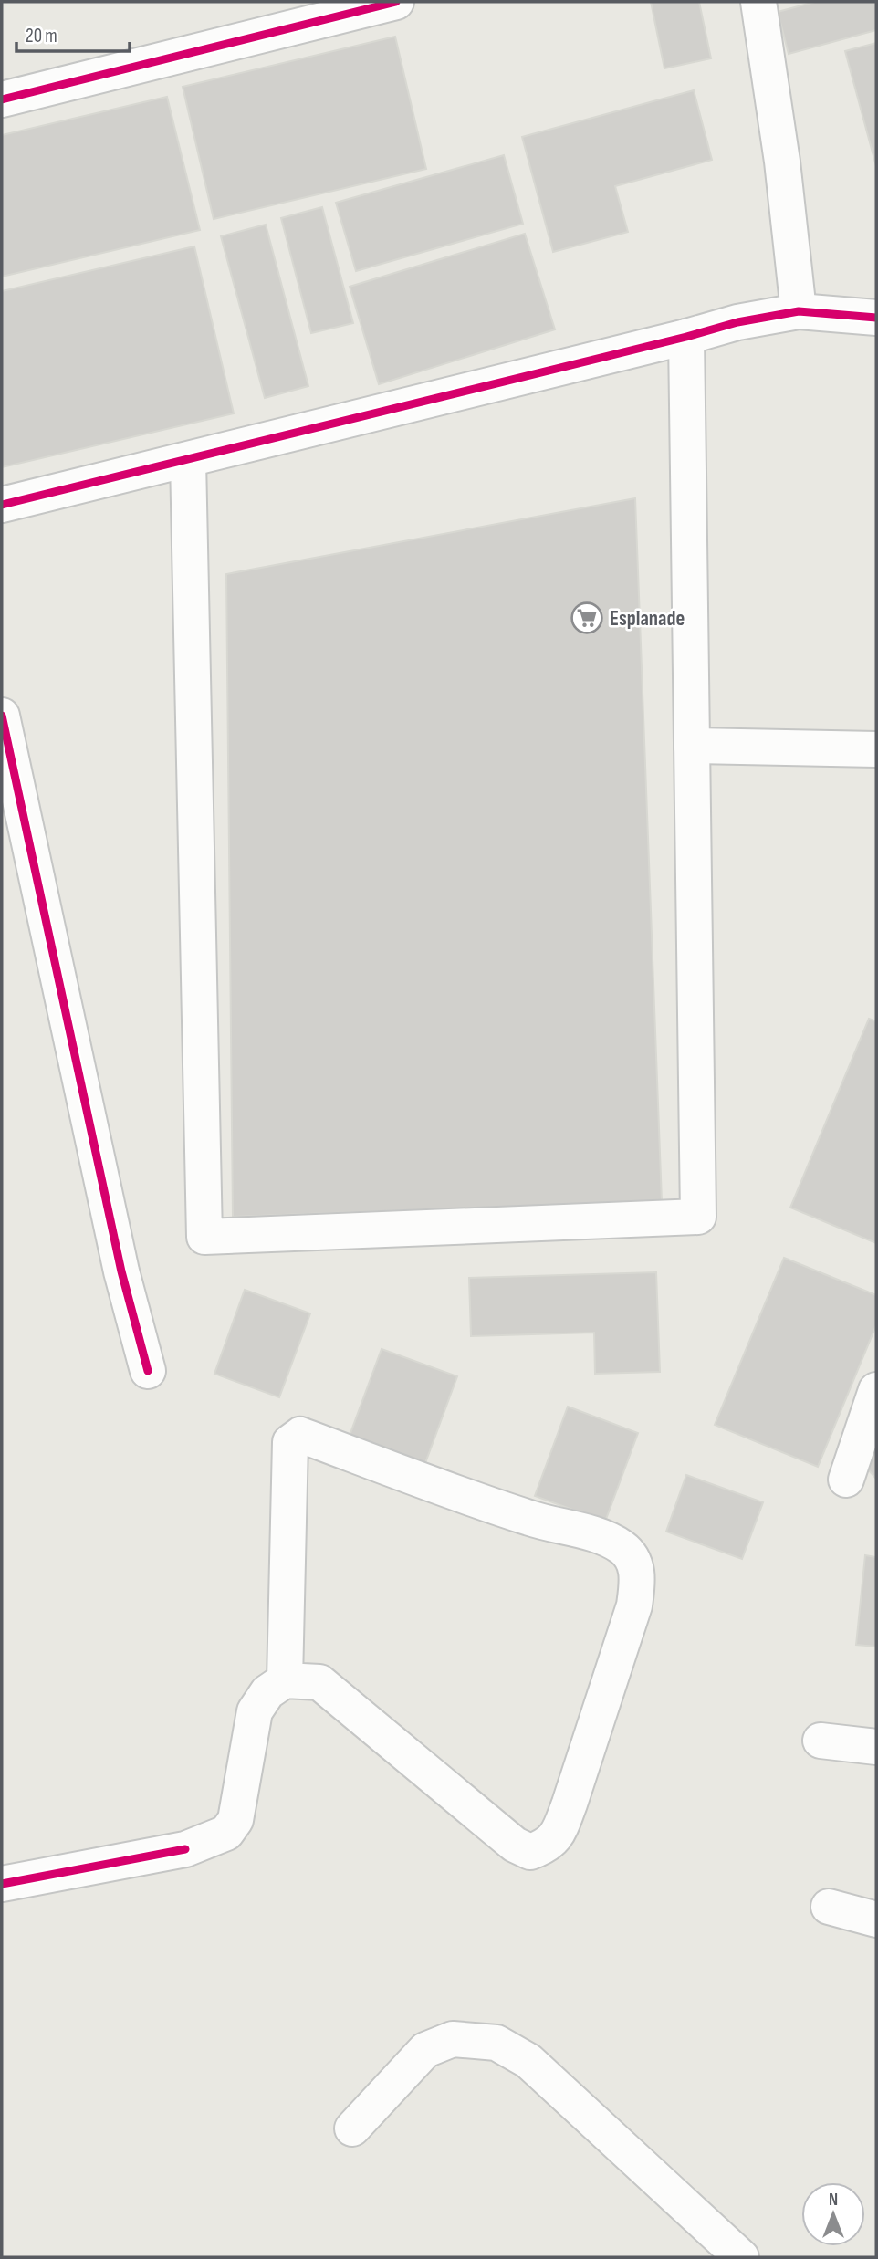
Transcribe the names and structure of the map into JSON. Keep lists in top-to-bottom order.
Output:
{
  "places": {
    "supermarket": ["Esplanade"]
  },
  "scale_bar": "20 m",
  "north": "top"
}
